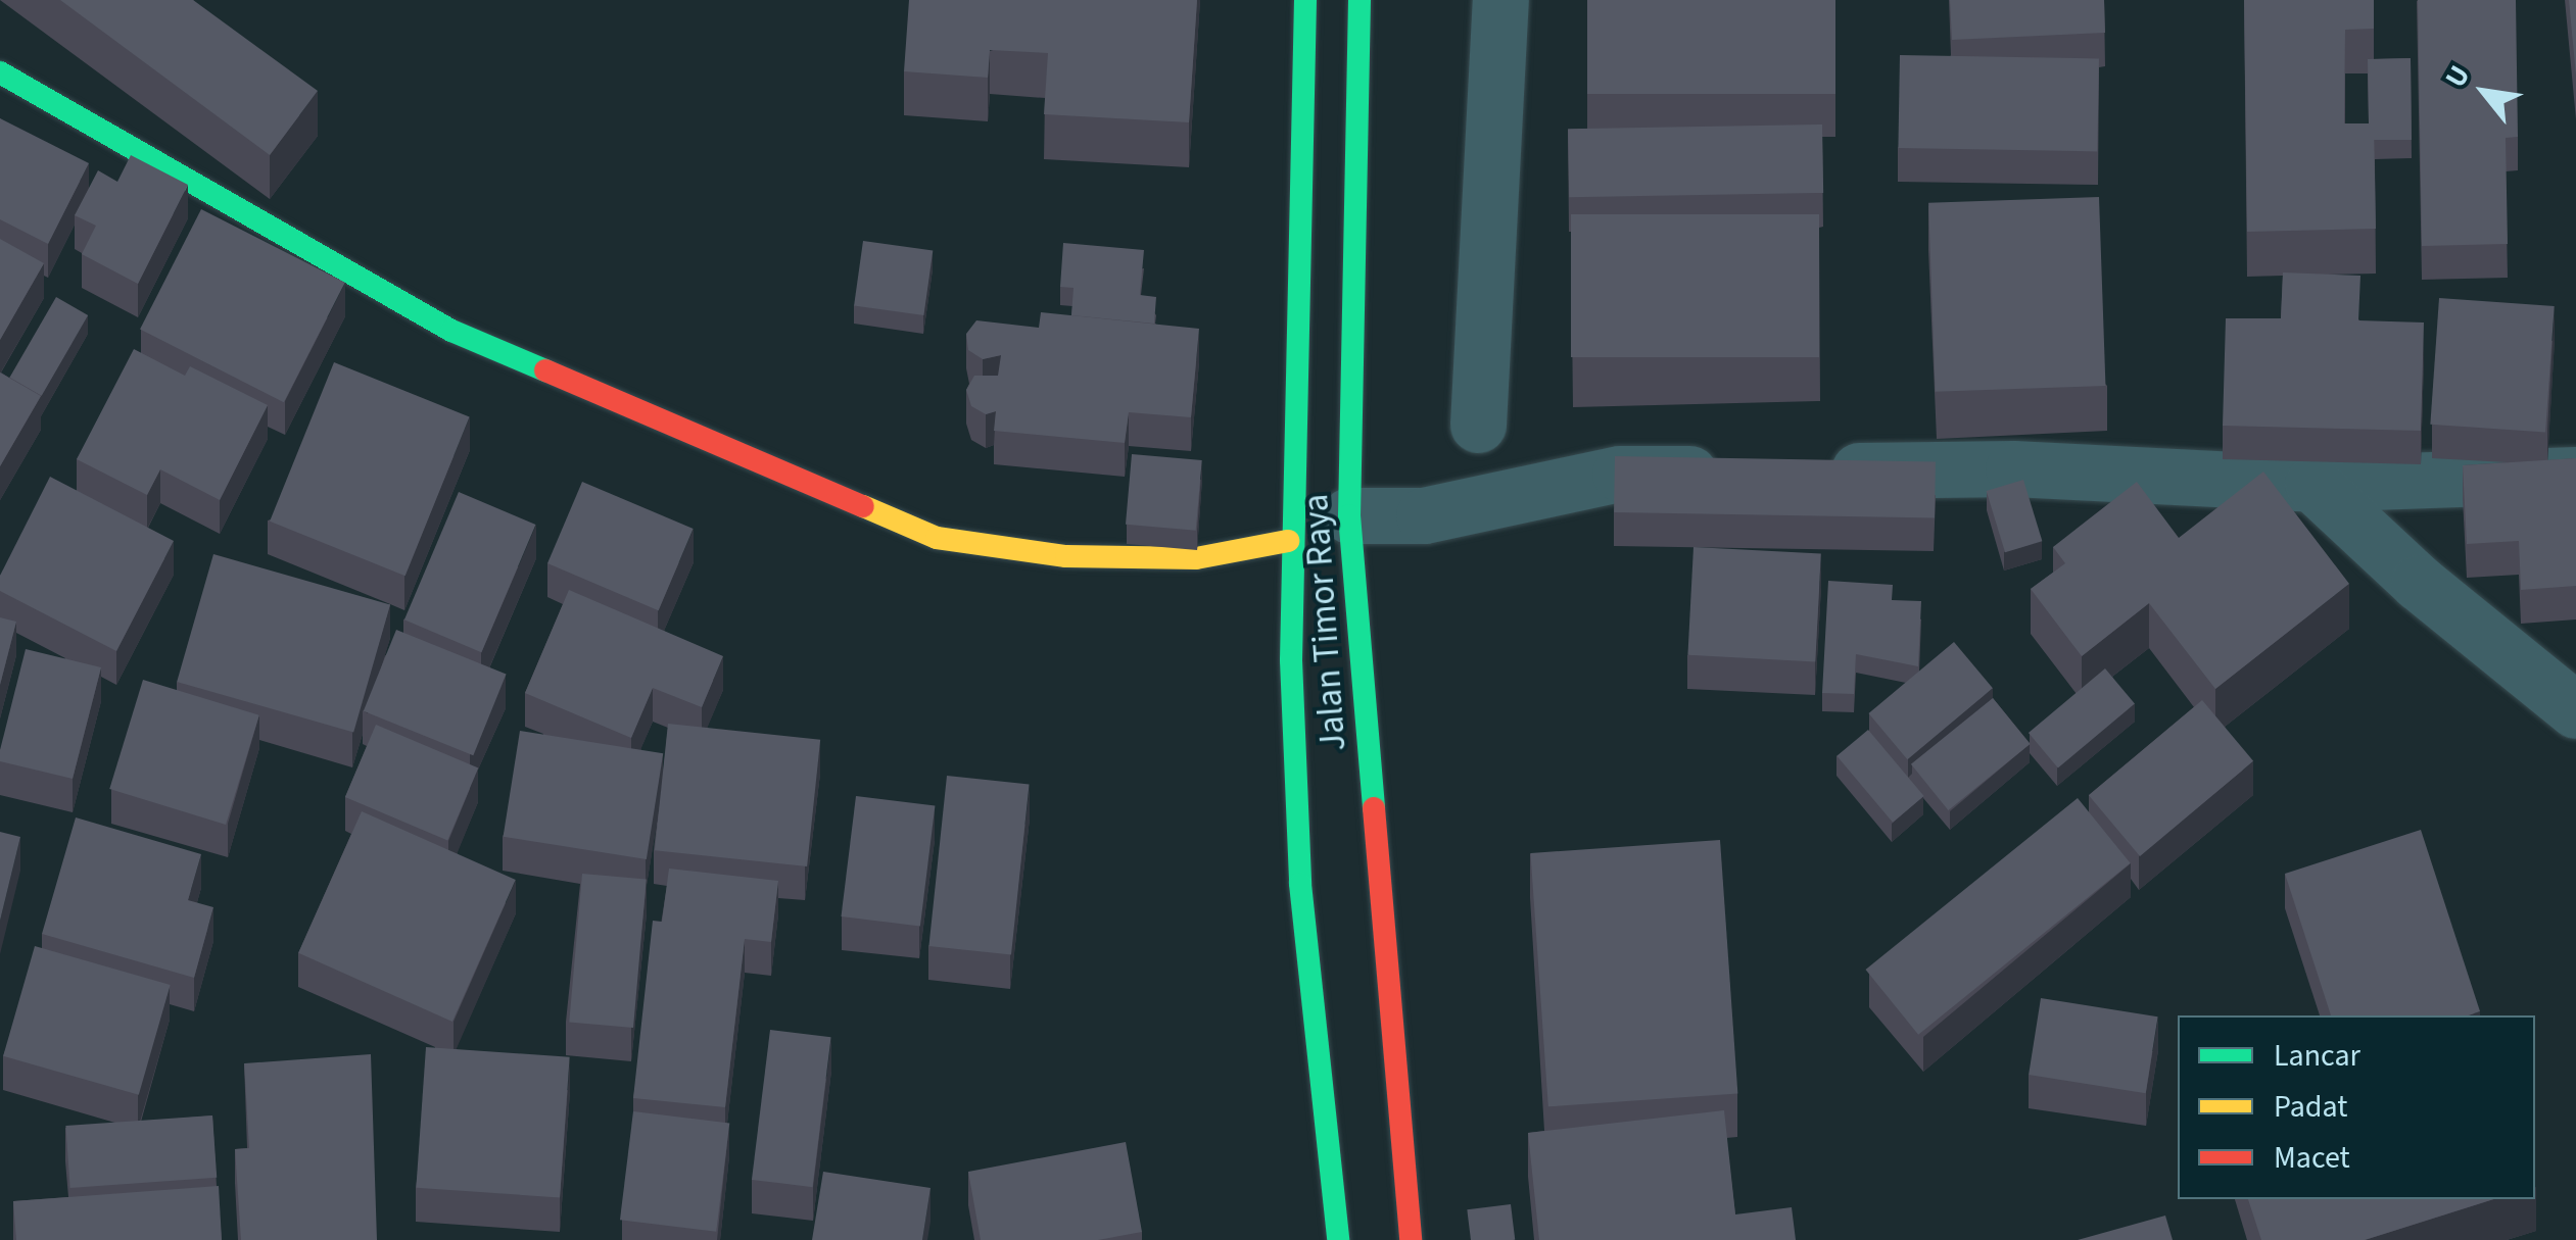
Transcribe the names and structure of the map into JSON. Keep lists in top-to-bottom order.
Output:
{
  "streets": {
    "main road": ["Jalan Timor Raya"]
  },
  "legend": ["Lancar", "Padat", "Macet"],
  "north": "top left"
}
